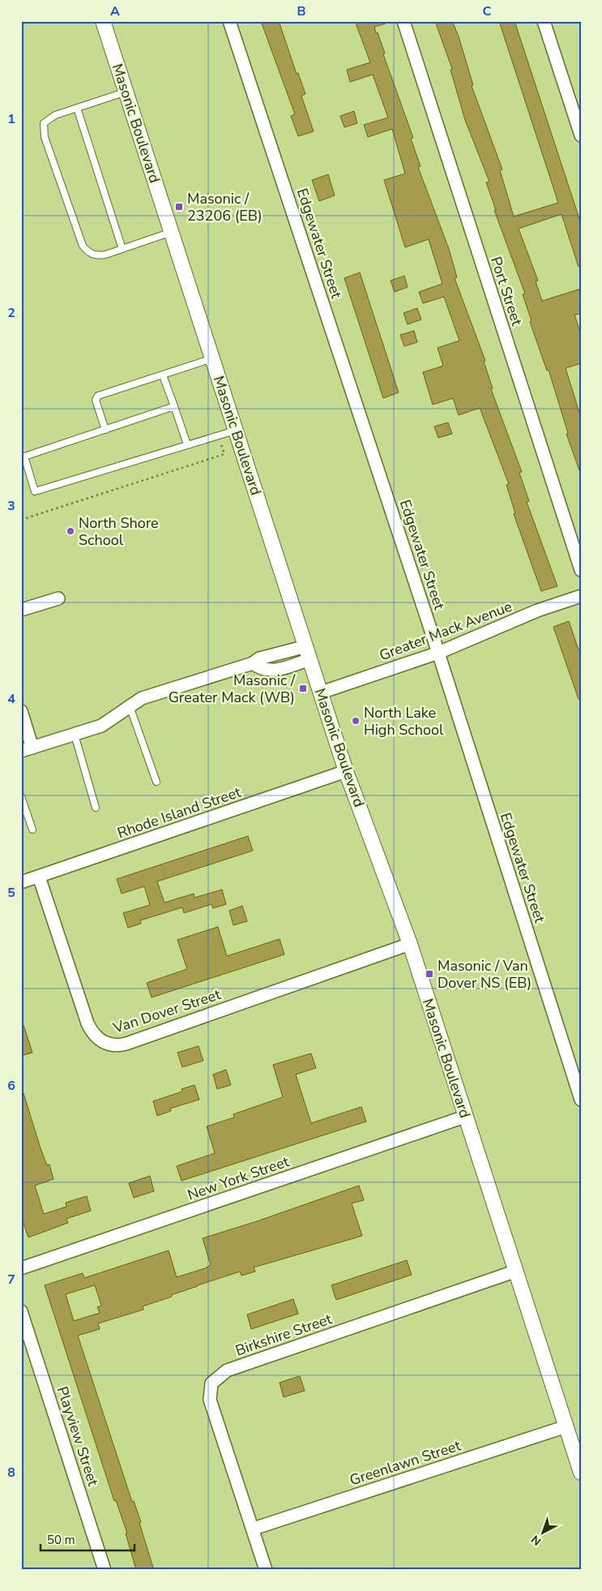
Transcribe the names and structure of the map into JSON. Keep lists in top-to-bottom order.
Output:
{
  "streets": {
    "street": [
      "Masonic Boulevard",
      "Edgewater Street",
      "Port Street",
      "Greater Mack Avenue",
      "Rhode Island Street",
      "Van Dover Street",
      "New York Street",
      "Birkshire Street",
      "Playview Street",
      "Greenlawn Street"
    ]
  },
  "crossings": [
    ["Masonic Boulevard", "Greater Mack Avenue"],
    ["Masonic Boulevard", "Rhode Island Street"],
    ["Masonic Boulevard", "Van Dover Street"],
    ["Masonic Boulevard", "New York Street"],
    ["Masonic Boulevard", "Birkshire Street"],
    ["Masonic Boulevard", "Greenlawn Street"],
    ["Edgewater Street", "Greater Mack Avenue"],
    ["Rhode Island Street", "Van Dover Street"],
    ["Birkshire Street", "Greenlawn Street"]
  ],
  "places": {
    "transit": ["Masonic / 23206 (EB)", "Masonic / Greater Mack (WB)", "Masonic / Van Dover NS (EB)"],
    "other": ["North Shore School", "North Lake High School"]
  },
  "scale_bar": "50 m",
  "north": "bottom left",
  "grid": {
    "columns": ["A", "B", "C"],
    "rows": [
      "1",
      "2",
      "3",
      "4",
      "5",
      "6",
      "7",
      "8"
    ]
  }
}
